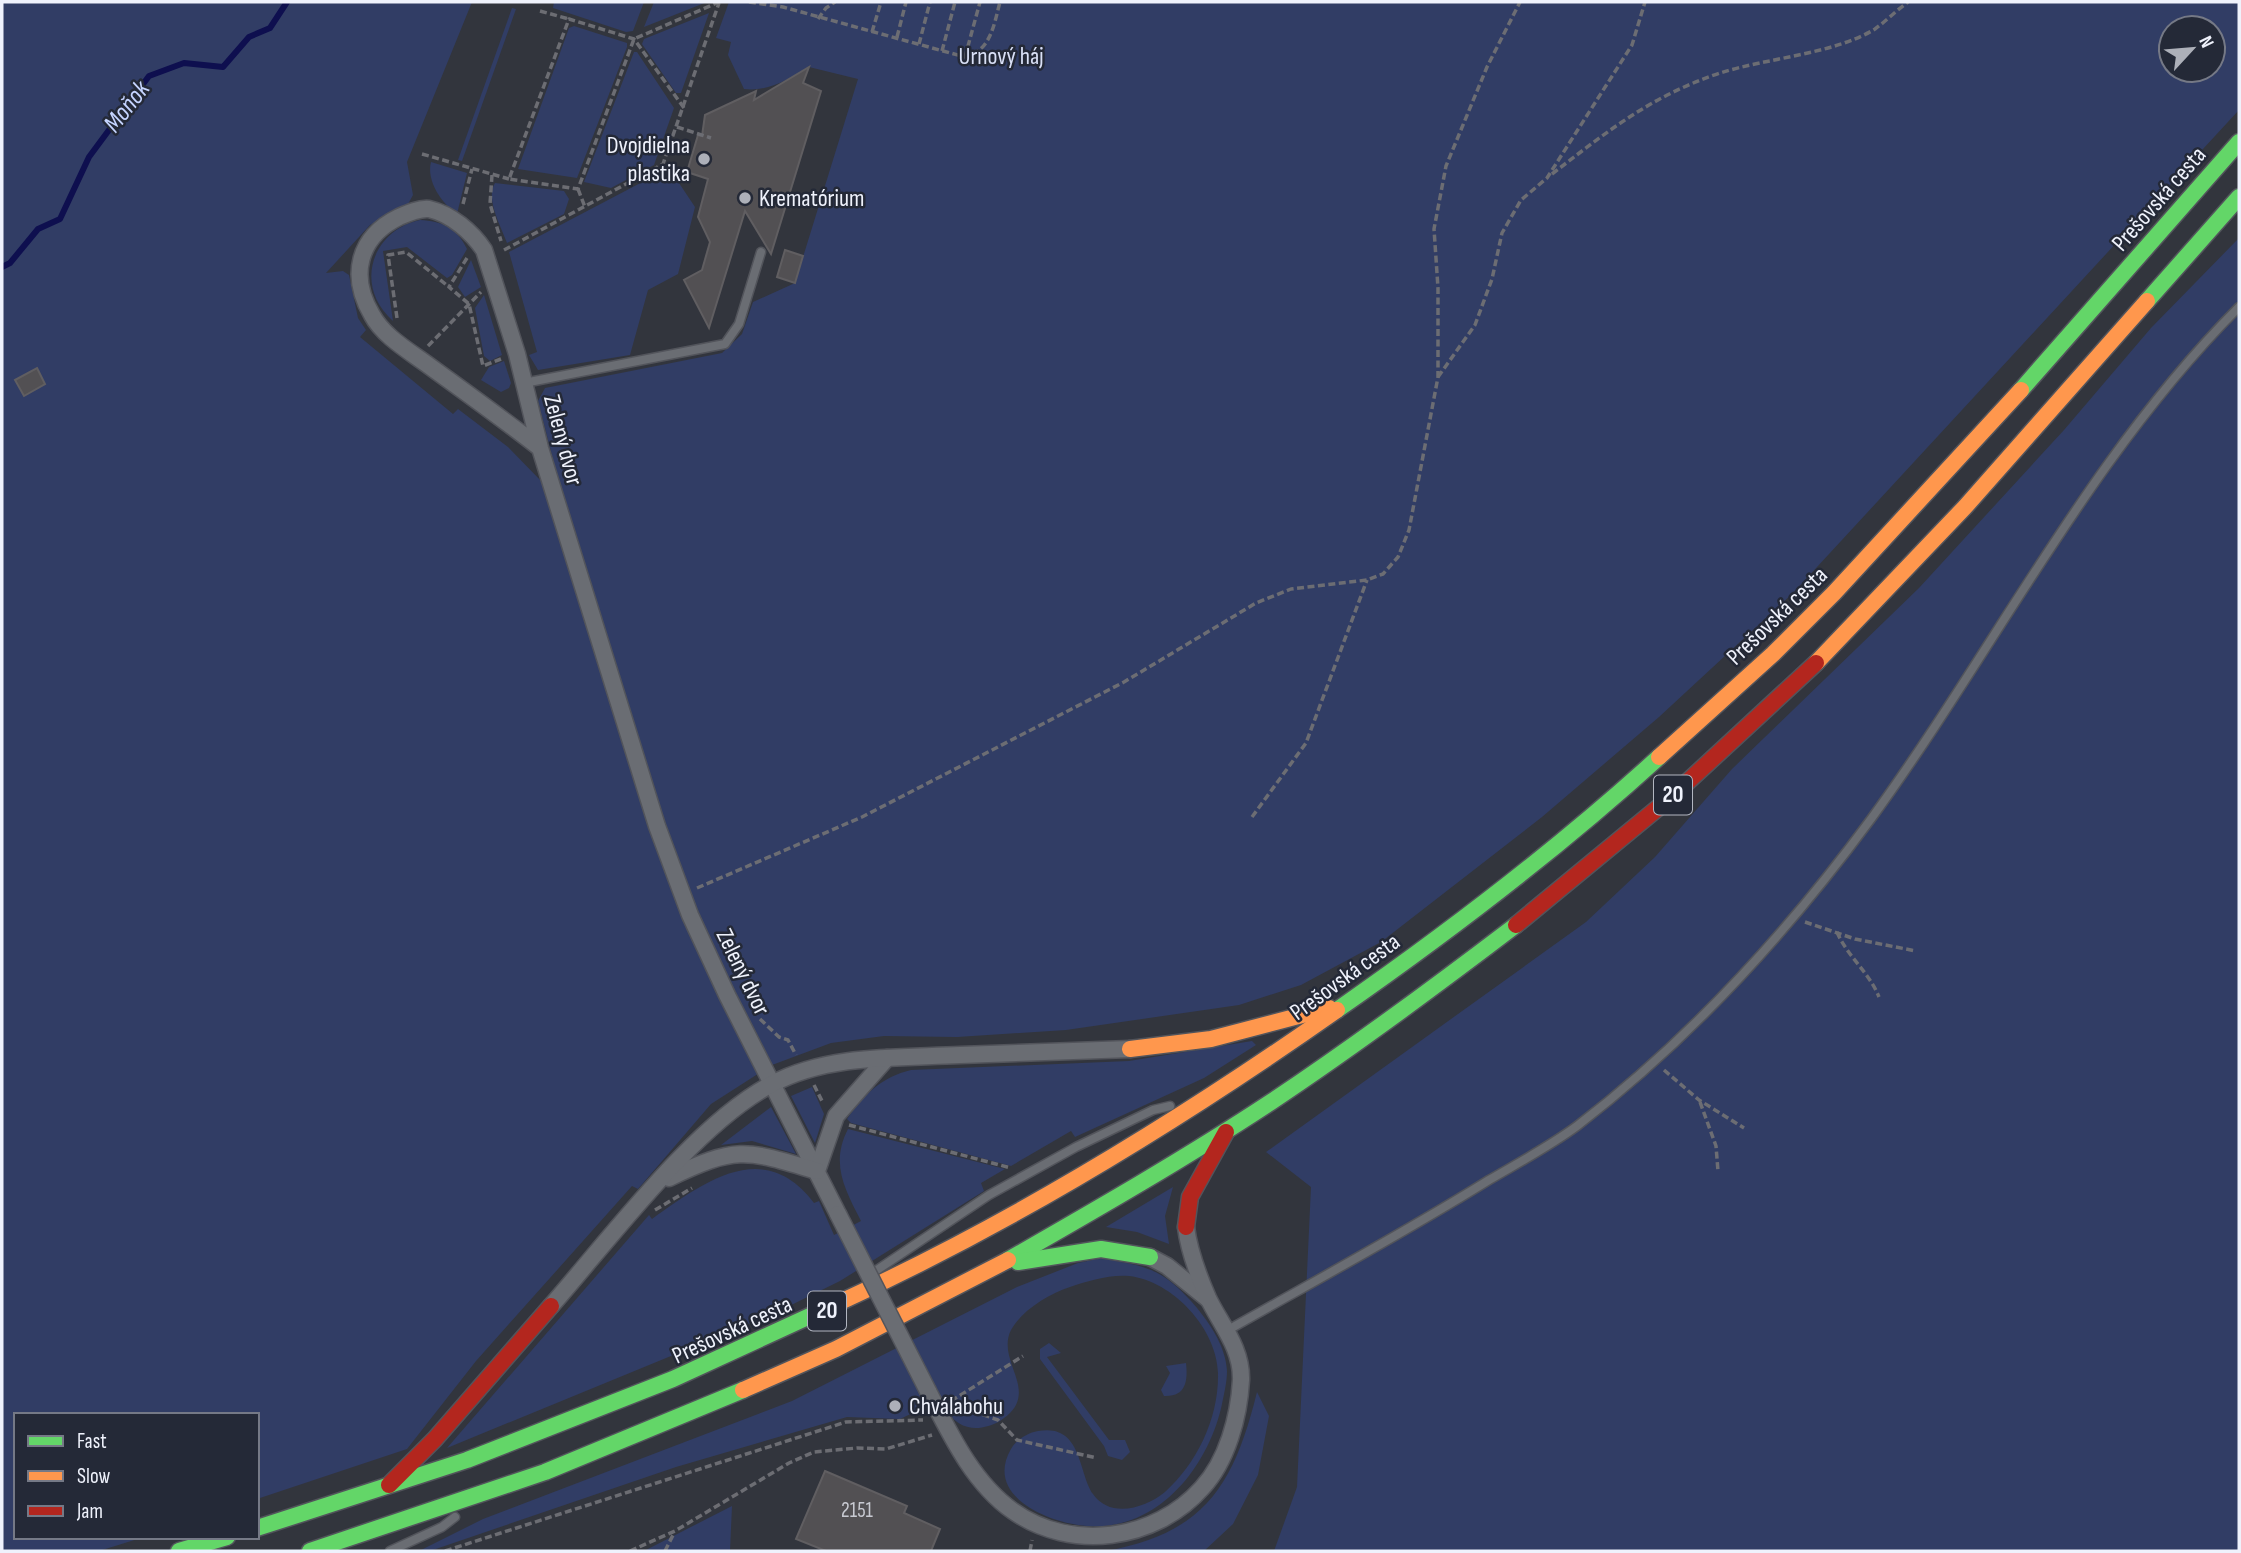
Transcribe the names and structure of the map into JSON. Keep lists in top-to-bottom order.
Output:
{
  "streets": {
    "highway": ["Prešovská cesta", "20"],
    "street": ["Zelený dvor"]
  },
  "water": ["Moňok"],
  "parks": ["Urnový háj"],
  "places": ["Dvojdielna plastika", "Krematórium", "Chválabohu"],
  "house_numbers": ["2151"],
  "legend": ["Fast", "Slow", "Jam"],
  "north": "top right"
}
